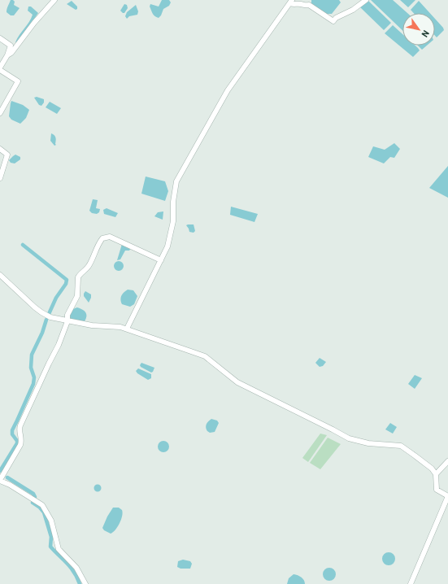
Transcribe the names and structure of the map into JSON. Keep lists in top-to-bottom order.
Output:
{
  "north": "bottom right"
}
